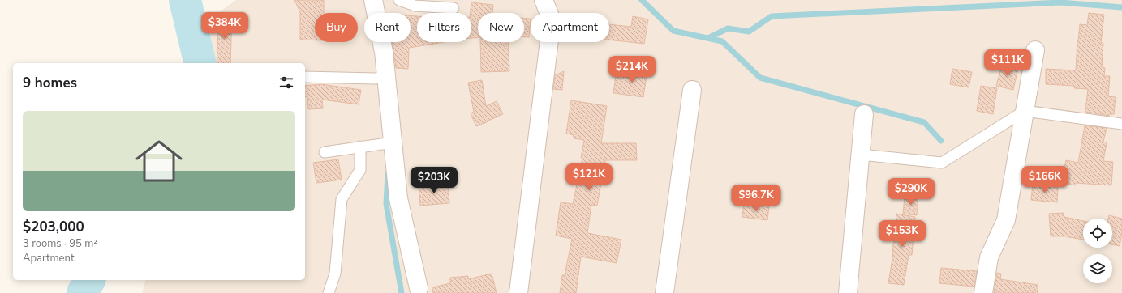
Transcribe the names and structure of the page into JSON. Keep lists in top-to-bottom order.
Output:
{
  "page": {
    "price": [
      "$384K",
      "$111K",
      "$214K",
      "$121K",
      "$166K",
      "$203K",
      "$290K",
      "$96.7K",
      "$153K"
    ],
    "chip": [
      "Buy",
      "Rent",
      "Filters",
      "New",
      "Apartment"
    ],
    "heading": "9 homes",
    "list": [
      {
        "name": "$203,000",
        "note": "3 rooms · 95 m² · Apartment"
      }
    ]
  }
}
